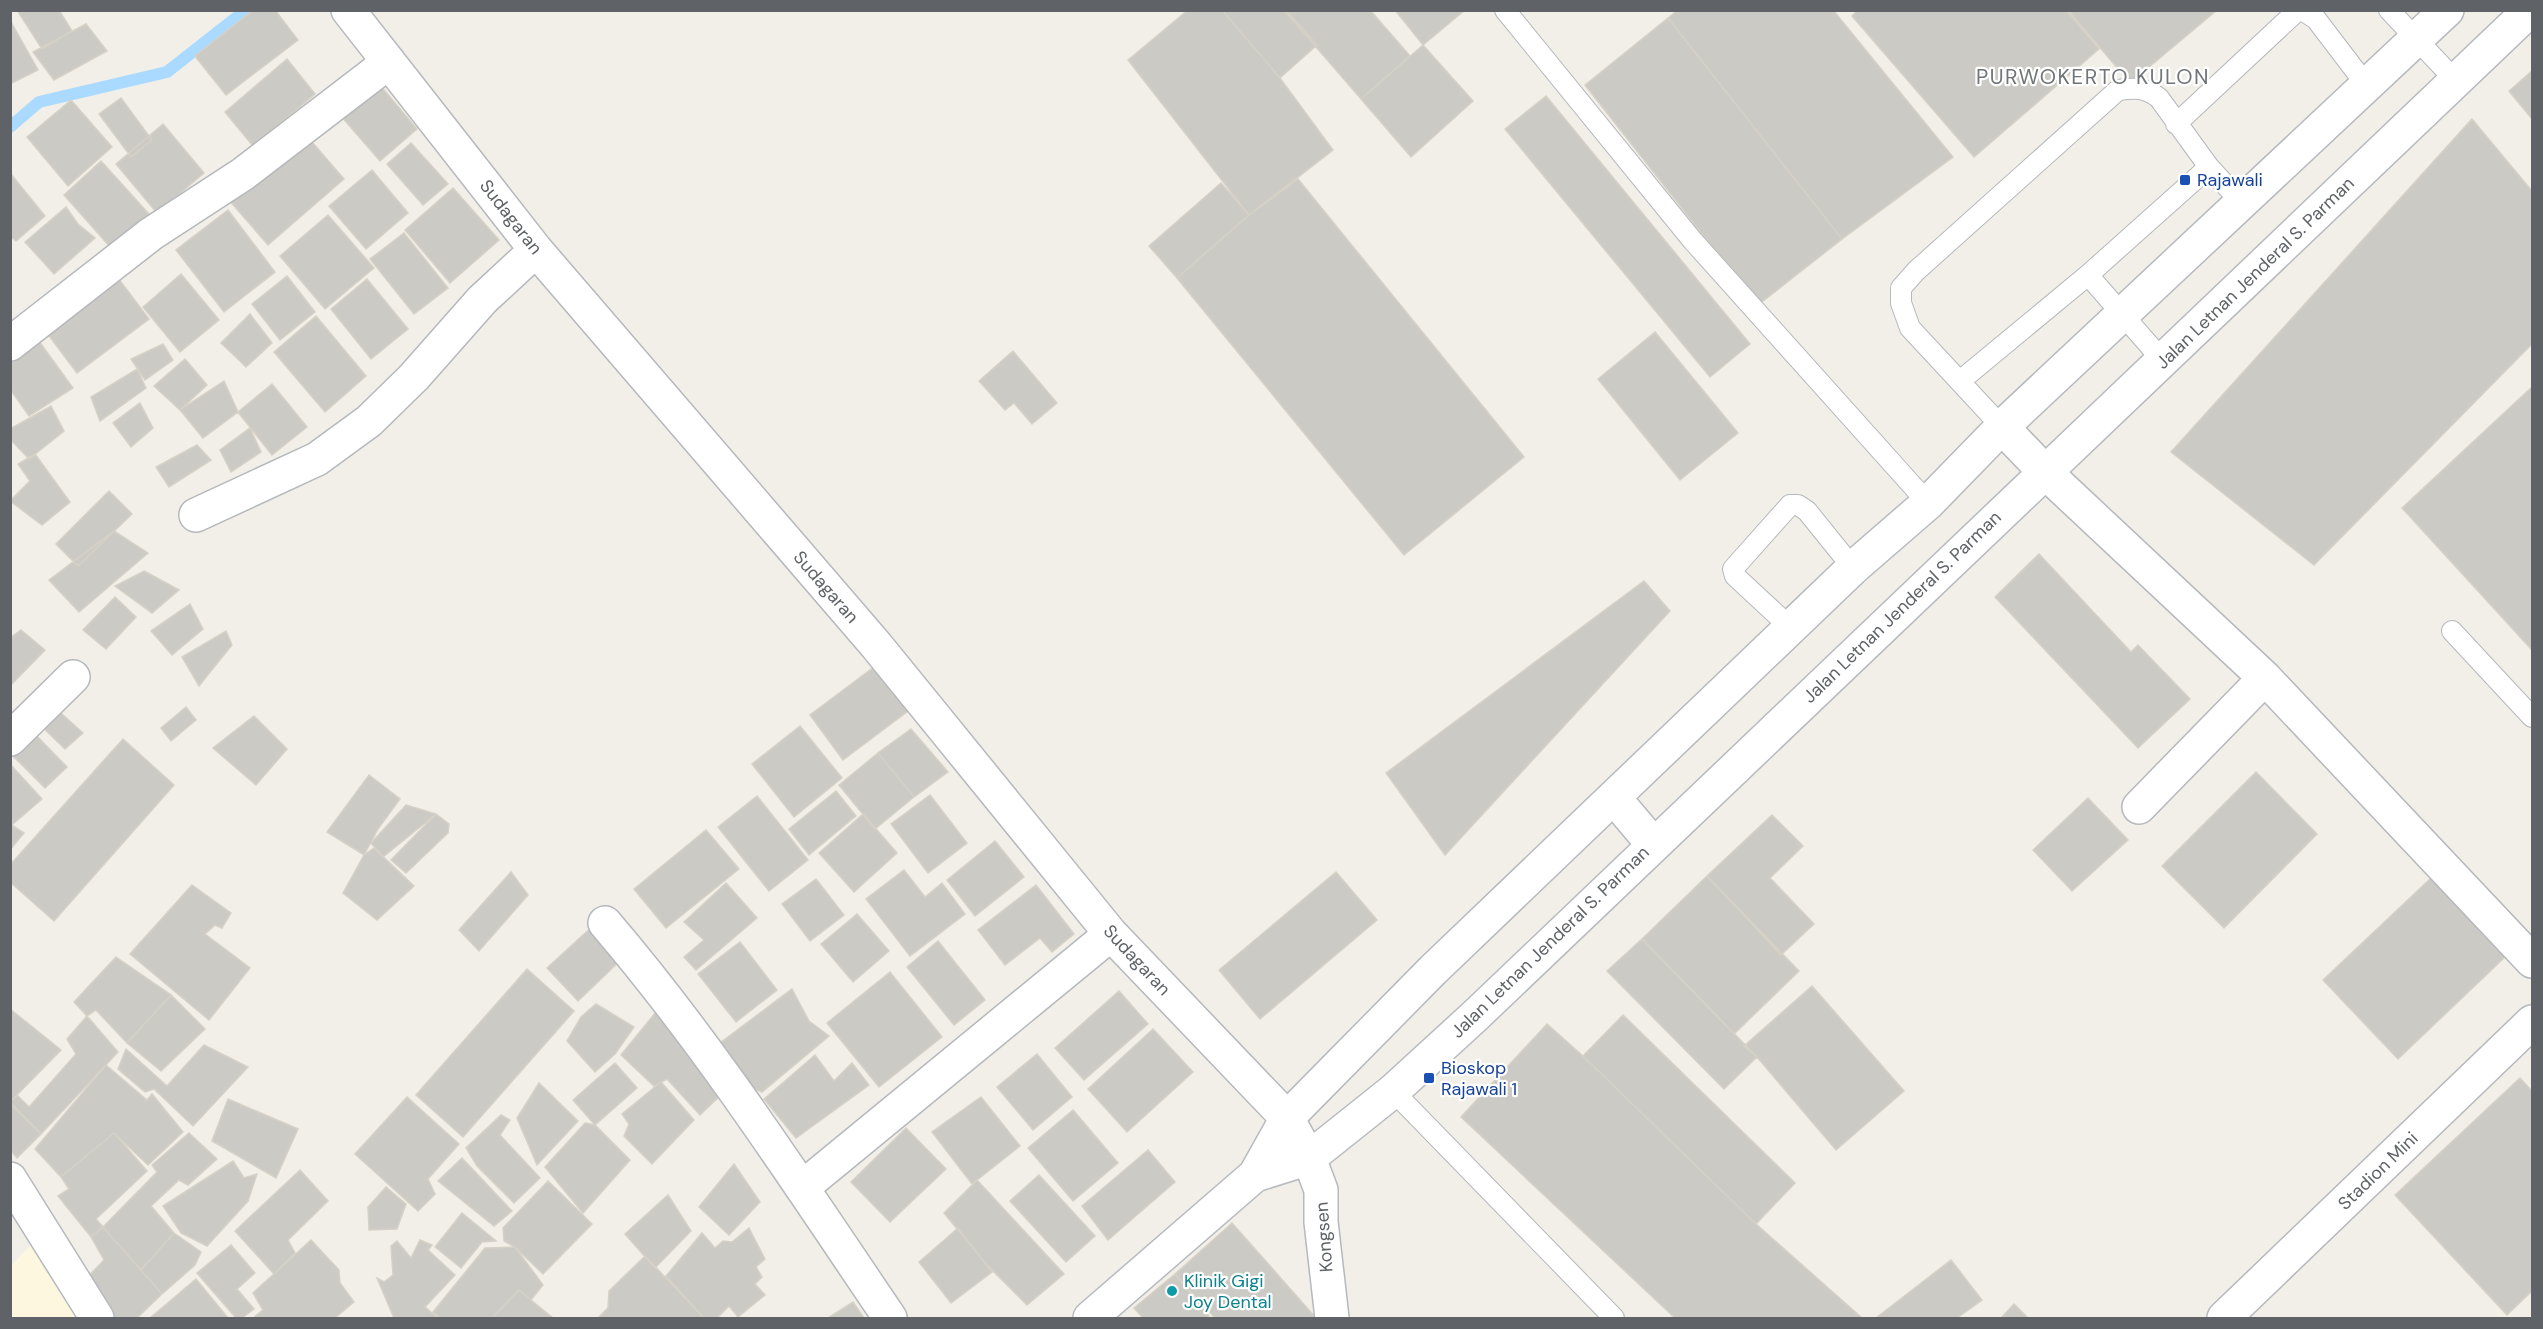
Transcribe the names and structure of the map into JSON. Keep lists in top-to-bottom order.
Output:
{
  "streets": {
    "street": [
      "Sudagaran",
      "Jalan Letnan Jenderal S. Parman",
      "Stadion Mini",
      "Kongsen"
    ]
  },
  "crossings": [
    ["Sudagaran", "Jalan Letnan Jenderal S. Parman"],
    ["Sudagaran", "Kongsen"],
    ["Jalan Letnan Jenderal S. Parman", "Kongsen"]
  ],
  "districts": ["PURWOKERTO KULON"],
  "places": {
    "transit": ["Rajawali", "Bioskop Rajawali 1"],
    "other": ["Klinik Gigi Joy Dental"]
  }
}
